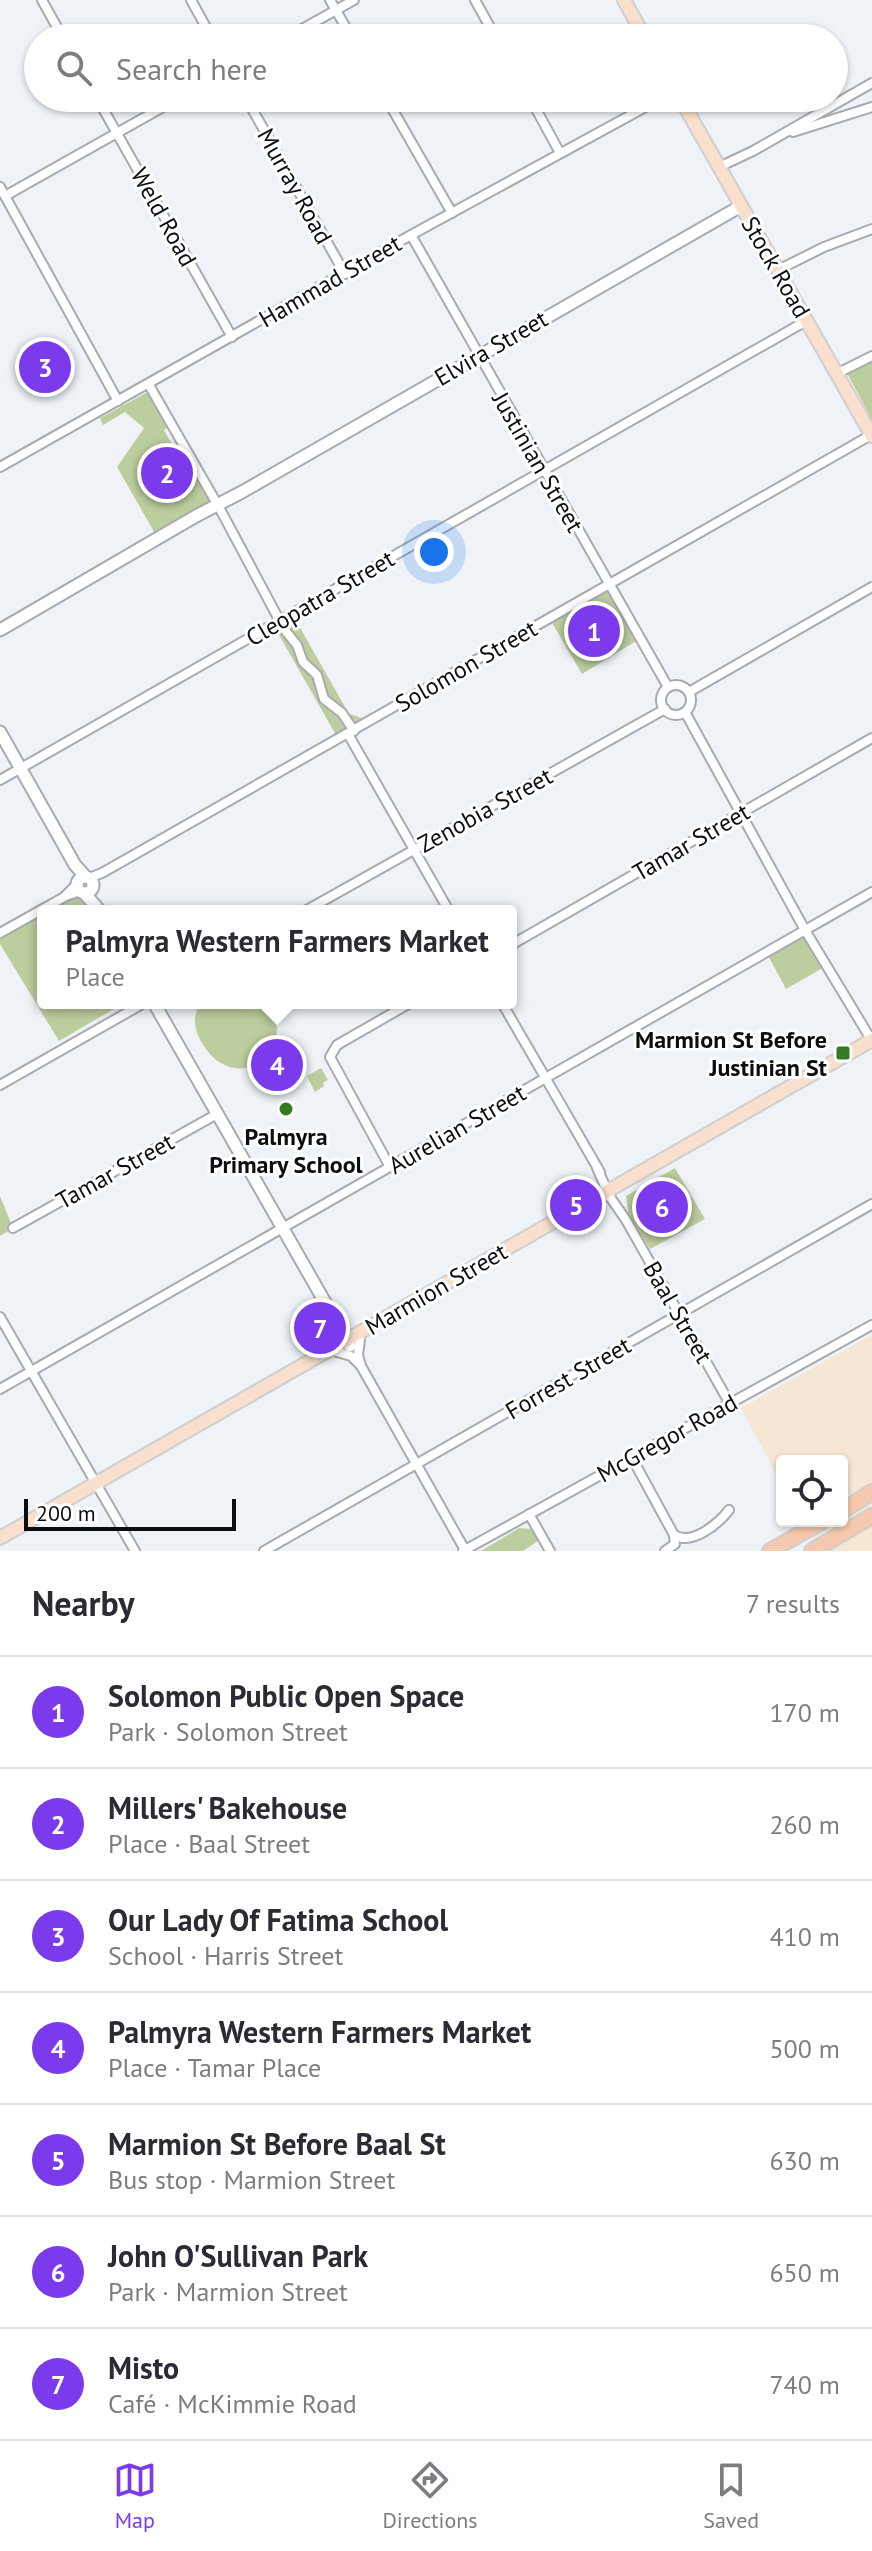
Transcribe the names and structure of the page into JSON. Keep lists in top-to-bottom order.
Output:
{
  "streets": {
    "main road": ["Stock Road", "Marmion Street"],
    "street": [
      "Murray Road",
      "Weld Road",
      "Hammad Street",
      "Elvira Street",
      "Justinian Street",
      "Cleopatra Street",
      "Solomon Street",
      "Zenobia Street",
      "Tamar Street",
      "Aurelian Street",
      "Baal Street",
      "Forrest Street",
      "McGregor Road"
    ]
  },
  "crossings": [
    ["Murray Road", "Hammad Street"],
    ["Weld Road", "Hammad Street"],
    ["Stock Road", "Elvira Street"],
    ["Stock Road", "Cleopatra Street"],
    ["Stock Road", "Solomon Street"],
    ["Hammad Street", "Justinian Street"],
    ["Elvira Street", "Justinian Street"],
    ["Justinian Street", "Cleopatra Street"],
    ["Justinian Street", "Solomon Street"],
    ["Justinian Street", "Zenobia Street"],
    ["Aurelian Street", "Baal Street"],
    ["Marmion Street", "Baal Street"],
    ["Baal Street", "Forrest Street"],
    ["Baal Street", "McGregor Road"]
  ],
  "places": {
    "transit": ["Marmion St Before Justinian St"],
    "other": ["Palmyra Primary School"]
  },
  "scale_bar": "200 m",
  "page": {
    "search": "Search here",
    "pins": [
      "3",
      "2",
      "1",
      "4",
      "5",
      "6",
      "7"
    ],
    "popup": ["Palmyra Western Farmers Market", "Place"],
    "scale": "200 m",
    "heading": ["Nearby", "7 results"],
    "list": [
      {
        "mark": "1",
        "name": "Solomon Public Open Space",
        "note": "Park · Solomon Street",
        "value": "170 m"
      },
      {
        "mark": "2",
        "name": "Millers' Bakehouse",
        "note": "Place · Baal Street",
        "value": "260 m"
      },
      {
        "mark": "3",
        "name": "Our Lady Of Fatima School",
        "note": "School · Harris Street",
        "value": "410 m"
      },
      {
        "mark": "4",
        "name": "Palmyra Western Farmers Market",
        "note": "Place · Tamar Place",
        "value": "500 m"
      },
      {
        "mark": "5",
        "name": "Marmion St Before Baal St",
        "note": "Bus stop · Marmion Street",
        "value": "630 m"
      },
      {
        "mark": "6",
        "name": "John O'Sullivan Park",
        "note": "Park · Marmion Street",
        "value": "650 m"
      },
      {
        "mark": "7",
        "name": "Misto",
        "note": "Café · McKimmie Road",
        "value": "740 m"
      }
    ],
    "nav": ["Map", "Directions", "Saved"]
  }
}
